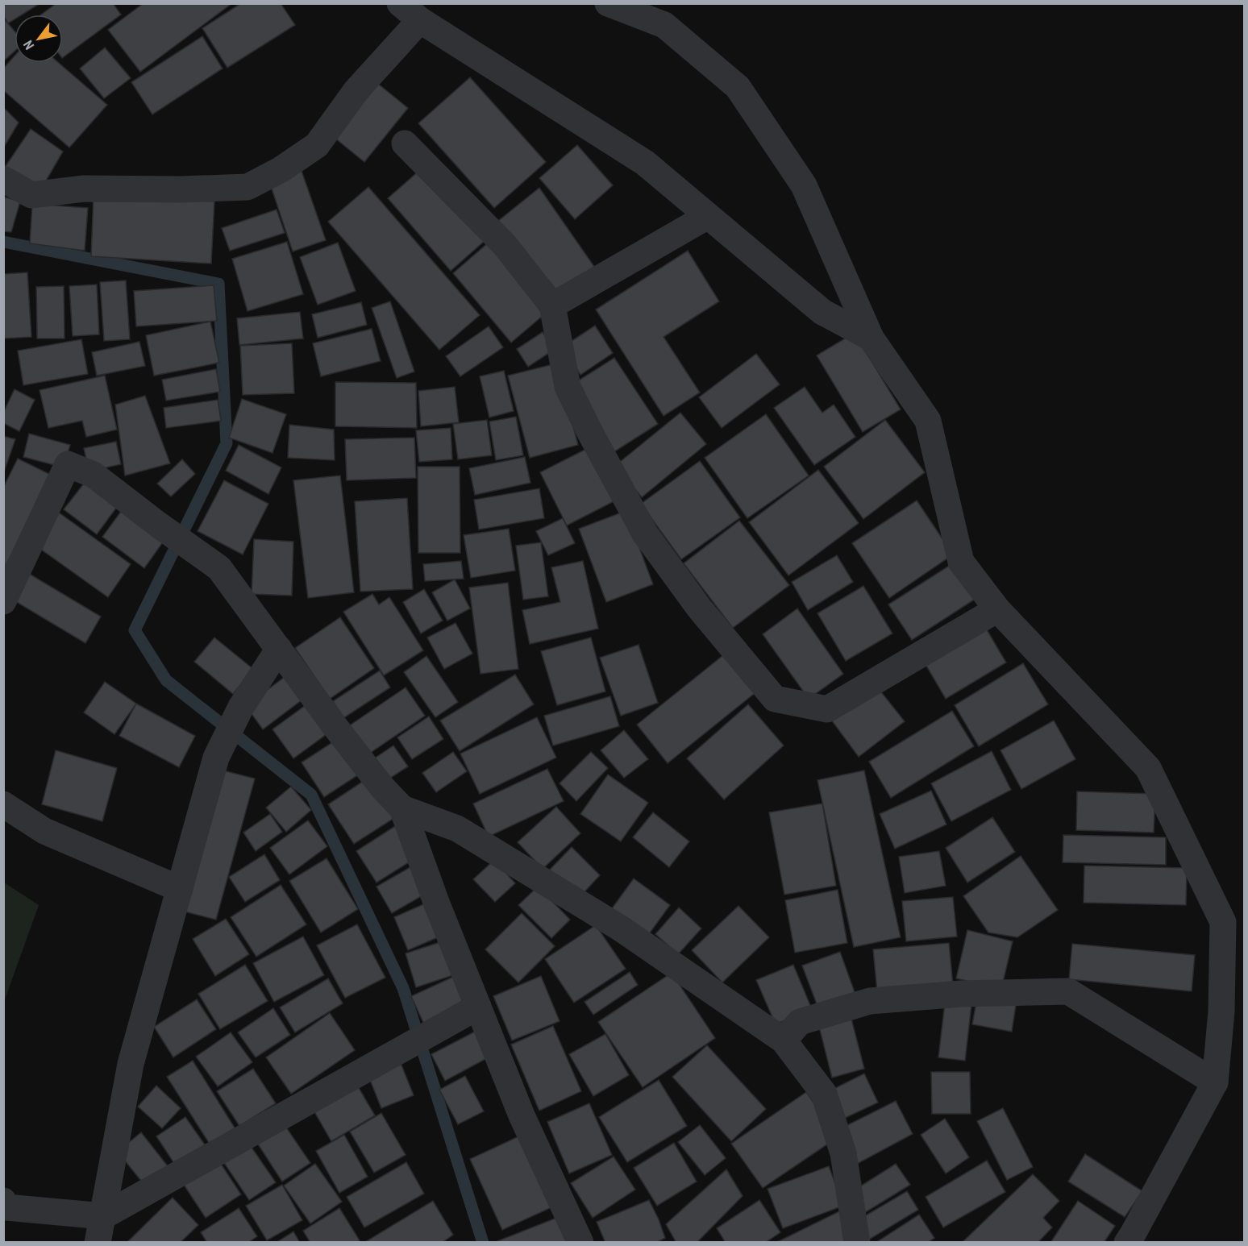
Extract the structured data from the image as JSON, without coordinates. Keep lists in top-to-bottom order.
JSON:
{
  "north": "bottom left"
}
